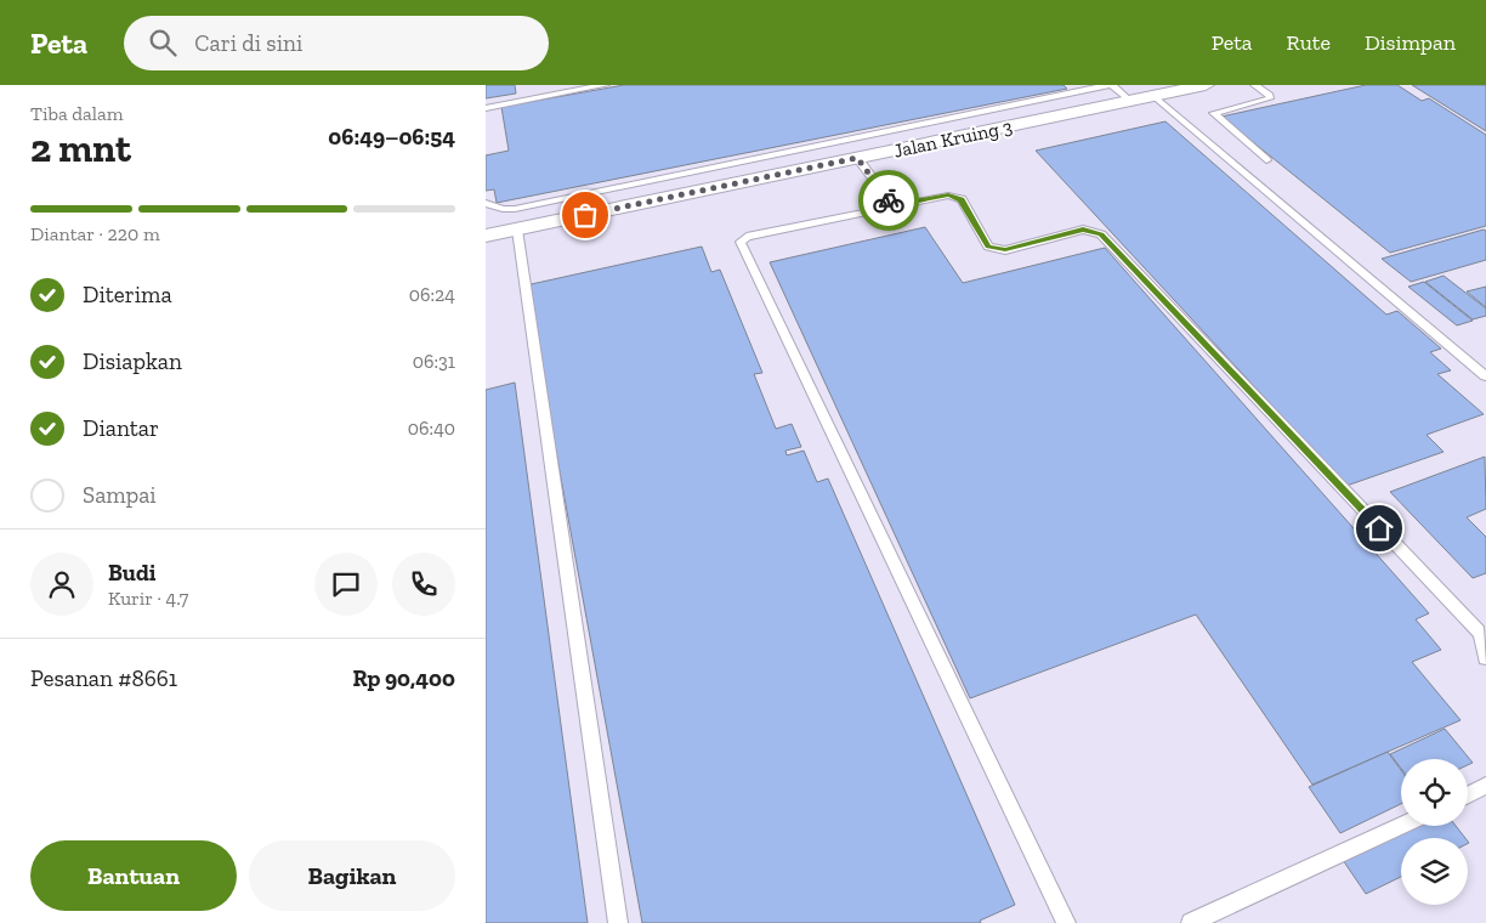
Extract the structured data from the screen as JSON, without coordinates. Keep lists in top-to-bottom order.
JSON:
{
  "streets": {
    "street": ["Jalan Kruing 3"]
  },
  "page": {
    "header": "Peta",
    "search": "Cari di sini",
    "nav": ["Peta", "Rute", "Disimpan"],
    "heading": ["2 mnt", "Tiba dalam", "06:49–06:54"],
    "panel": [
      "Budi",
      "Kurir · 4.7",
      "Pesanan #8661",
      "Rp 90,400"
    ],
    "bar": "Diantar · 220 m",
    "list": [
      ["Diterima", "06:24"],
      ["Disiapkan", "06:31"],
      ["Diantar", "06:40"],
      "Sampai"
    ],
    "buttons": ["Bantuan", "Bagikan"]
  }
}
